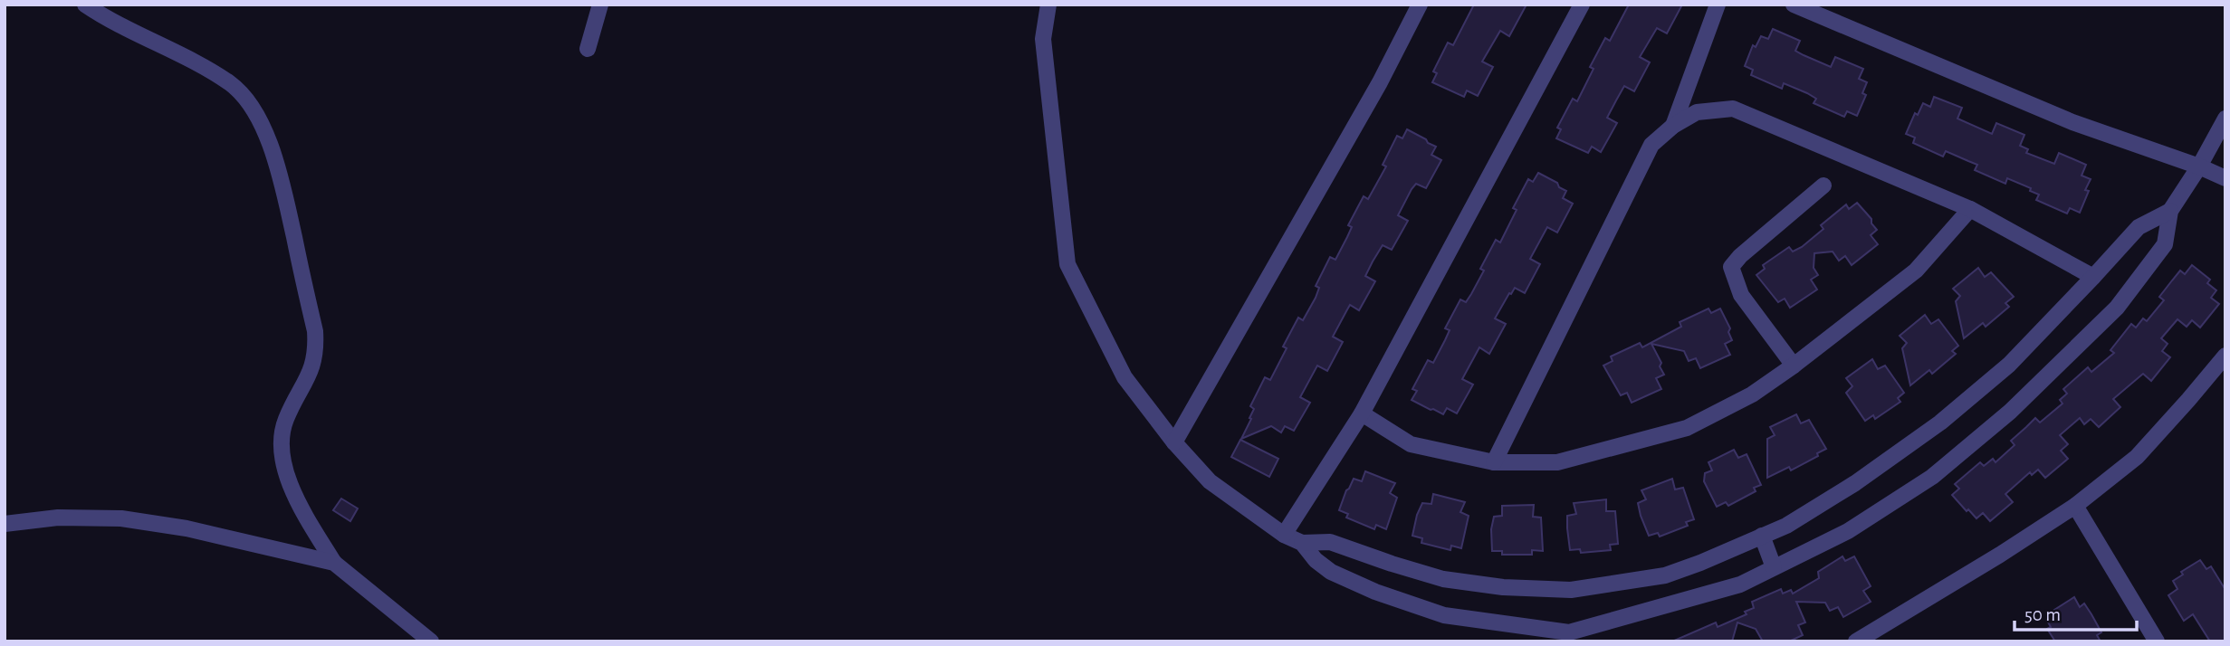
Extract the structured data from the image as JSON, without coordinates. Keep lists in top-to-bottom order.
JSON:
{
  "scale_bar": "50 m"
}
